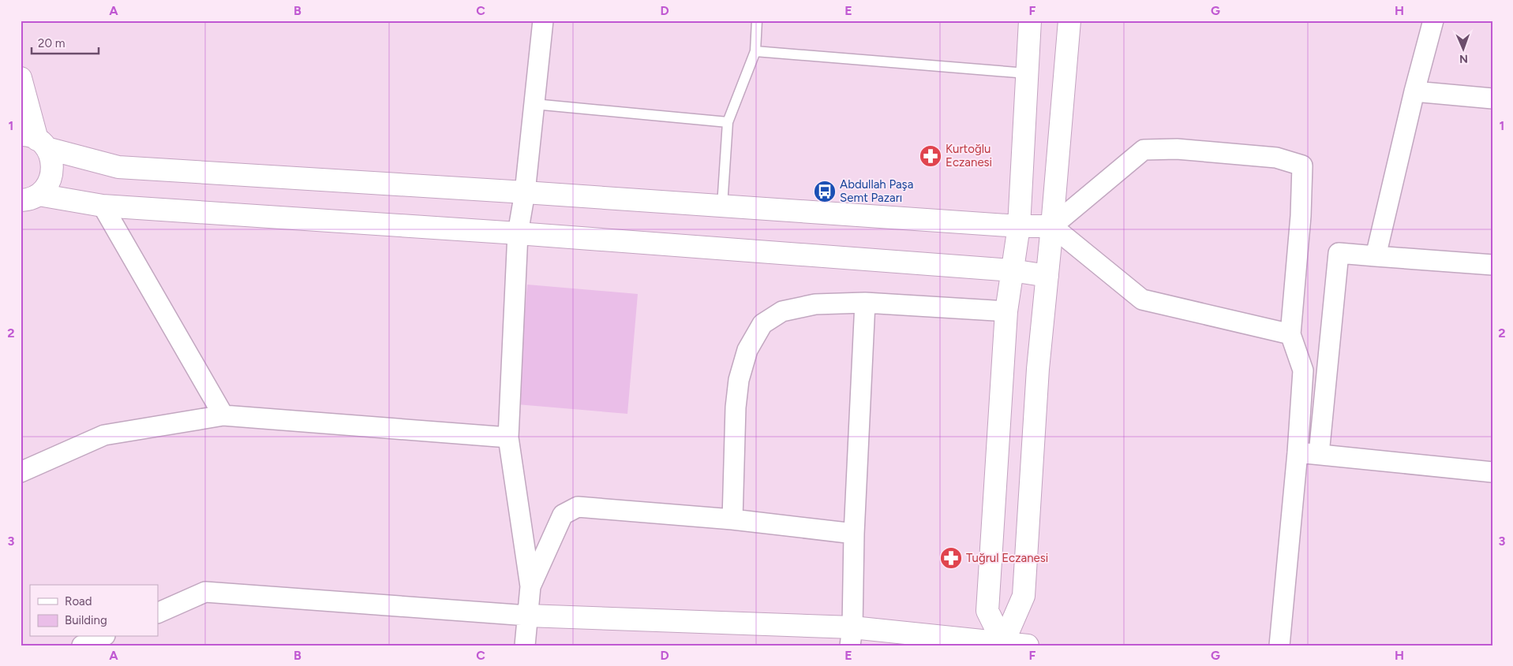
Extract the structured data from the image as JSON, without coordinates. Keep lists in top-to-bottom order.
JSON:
{
  "places": {
    "pharmacy": ["Kurtoğlu Eczanesi", "Tuğrul Eczanesi"],
    "bus stop": ["Abdullah Paşa Semt Pazarı"]
  },
  "legend": ["Road", "Building"],
  "scale_bar": "20 m",
  "north": "bottom",
  "grid": {
    "columns": [
      "A",
      "B",
      "C",
      "D",
      "E",
      "F",
      "G",
      "H"
    ],
    "rows": ["1", "2", "3"]
  }
}
